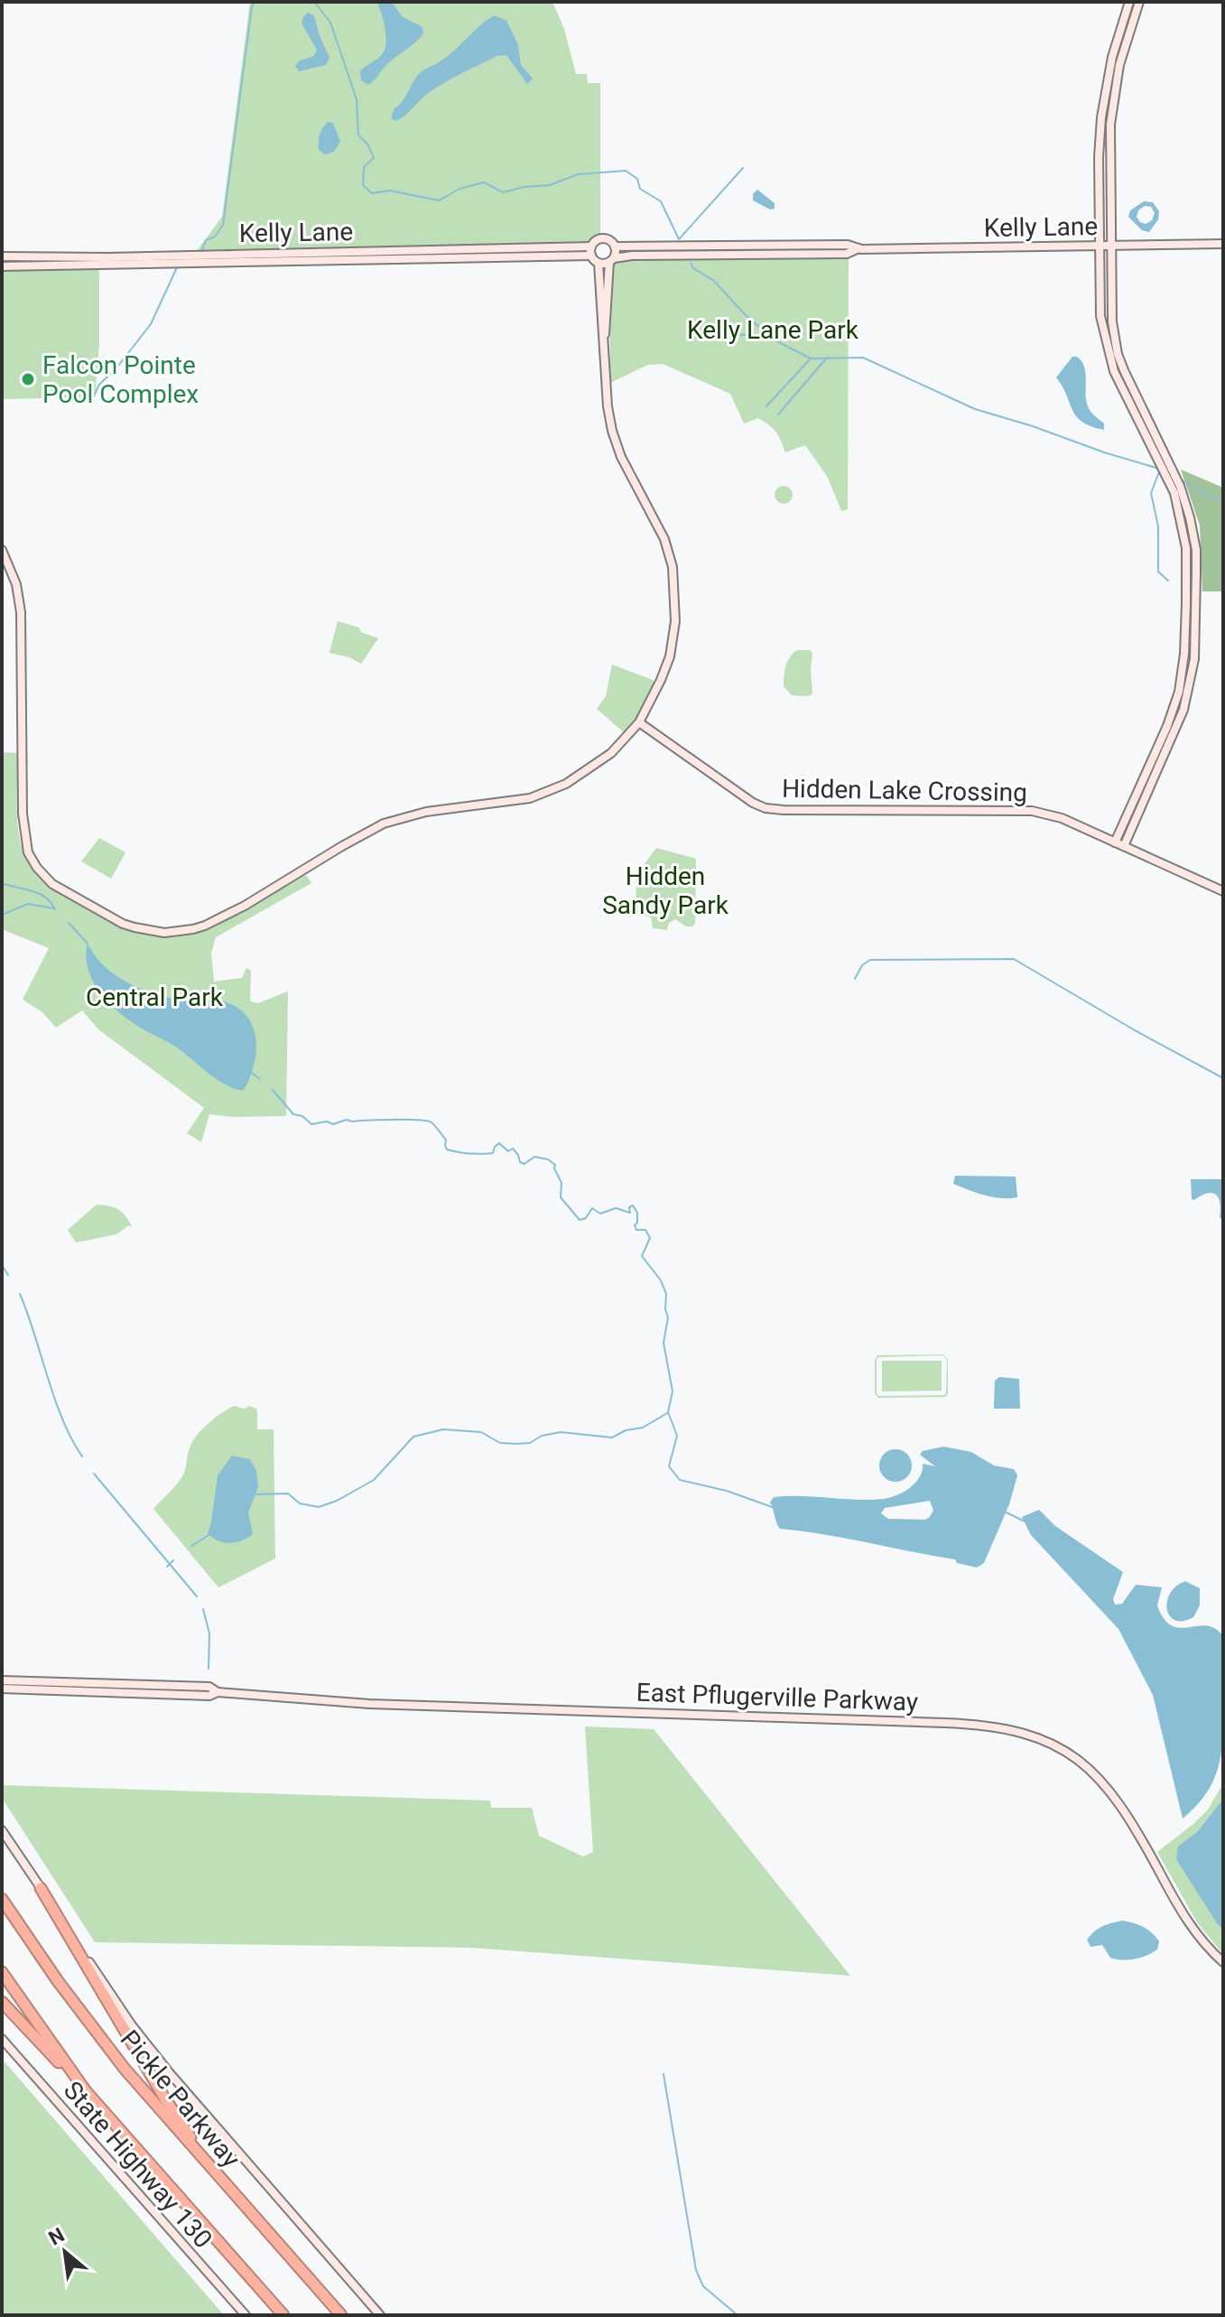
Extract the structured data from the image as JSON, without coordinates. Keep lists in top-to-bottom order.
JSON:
{
  "streets": {
    "highway": ["Pickle Parkway"],
    "street": [
      "Kelly Lane",
      "Hidden Lake Crossing",
      "East Pflugerville Parkway",
      "State Highway 130"
    ]
  },
  "parks": ["Kelly Lane Park", "Hidden Sandy Park", "Central Park"],
  "places": ["Falcon Pointe Pool Complex"],
  "north": "top left"
}
